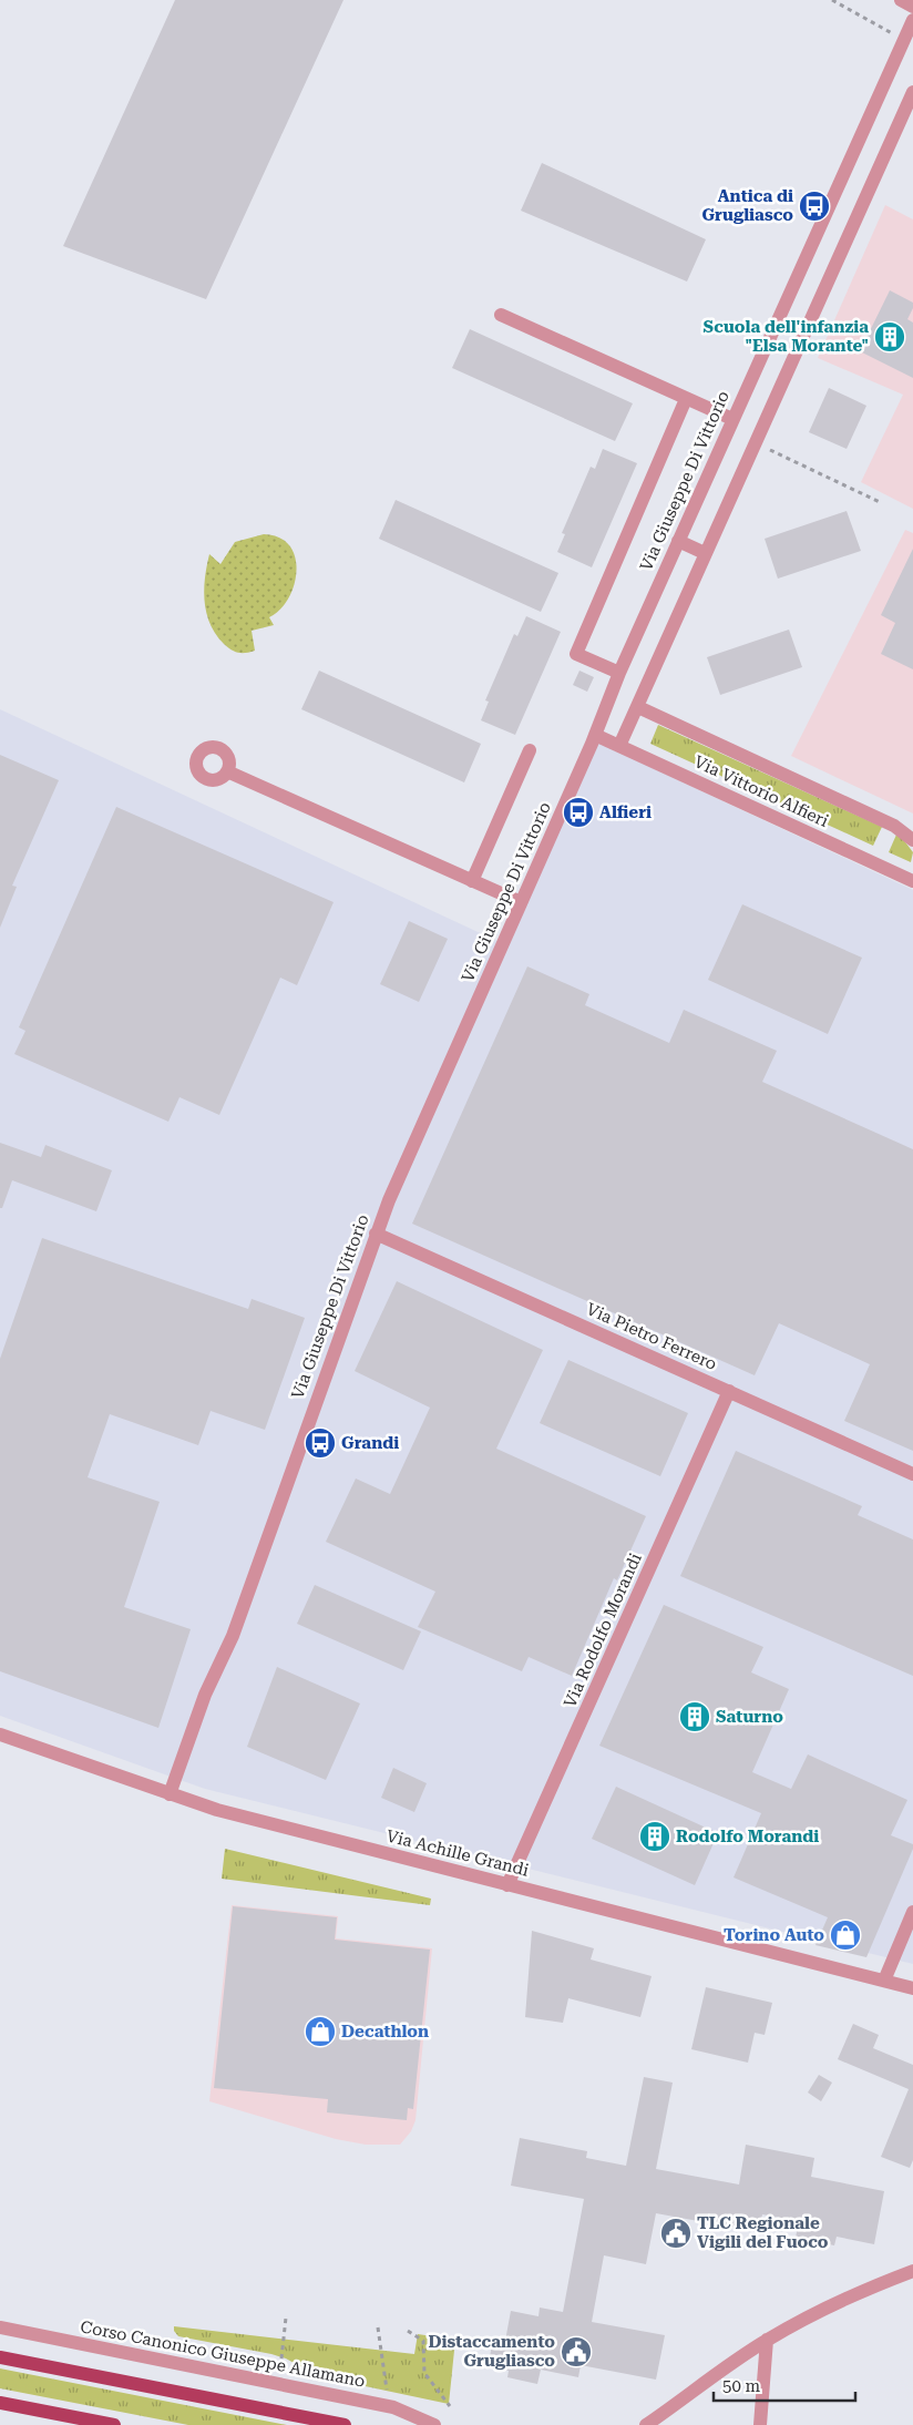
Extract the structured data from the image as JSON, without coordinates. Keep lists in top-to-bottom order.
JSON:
{
  "streets": {
    "street": [
      "Via Giuseppe Di Vittorio",
      "Via Vittorio Alfieri",
      "Via Pietro Ferrero",
      "Via Rodolfo Morandi",
      "Via Achille Grandi",
      "Corso Canonico Giuseppe Allamano"
    ]
  },
  "crossings": [
    ["Via Giuseppe Di Vittorio", "Via Vittorio Alfieri"],
    ["Via Giuseppe Di Vittorio", "Via Pietro Ferrero"],
    ["Via Giuseppe Di Vittorio", "Via Achille Grandi"],
    ["Via Pietro Ferrero", "Via Rodolfo Morandi"],
    ["Via Rodolfo Morandi", "Via Achille Grandi"]
  ],
  "places": {
    "bus stop": ["Antica di Grugliasco", "Alfieri", "Grandi"],
    "building": ["Scuola dell'infanzia \"Elsa Morante\"", "Saturno", "Rodolfo Morandi"],
    "shop": ["Torino Auto", "Decathlon"],
    "public building": ["TLC Regionale Vigili del Fuoco", "Distaccamento Grugliasco"]
  },
  "scale_bar": "50 m"
}
